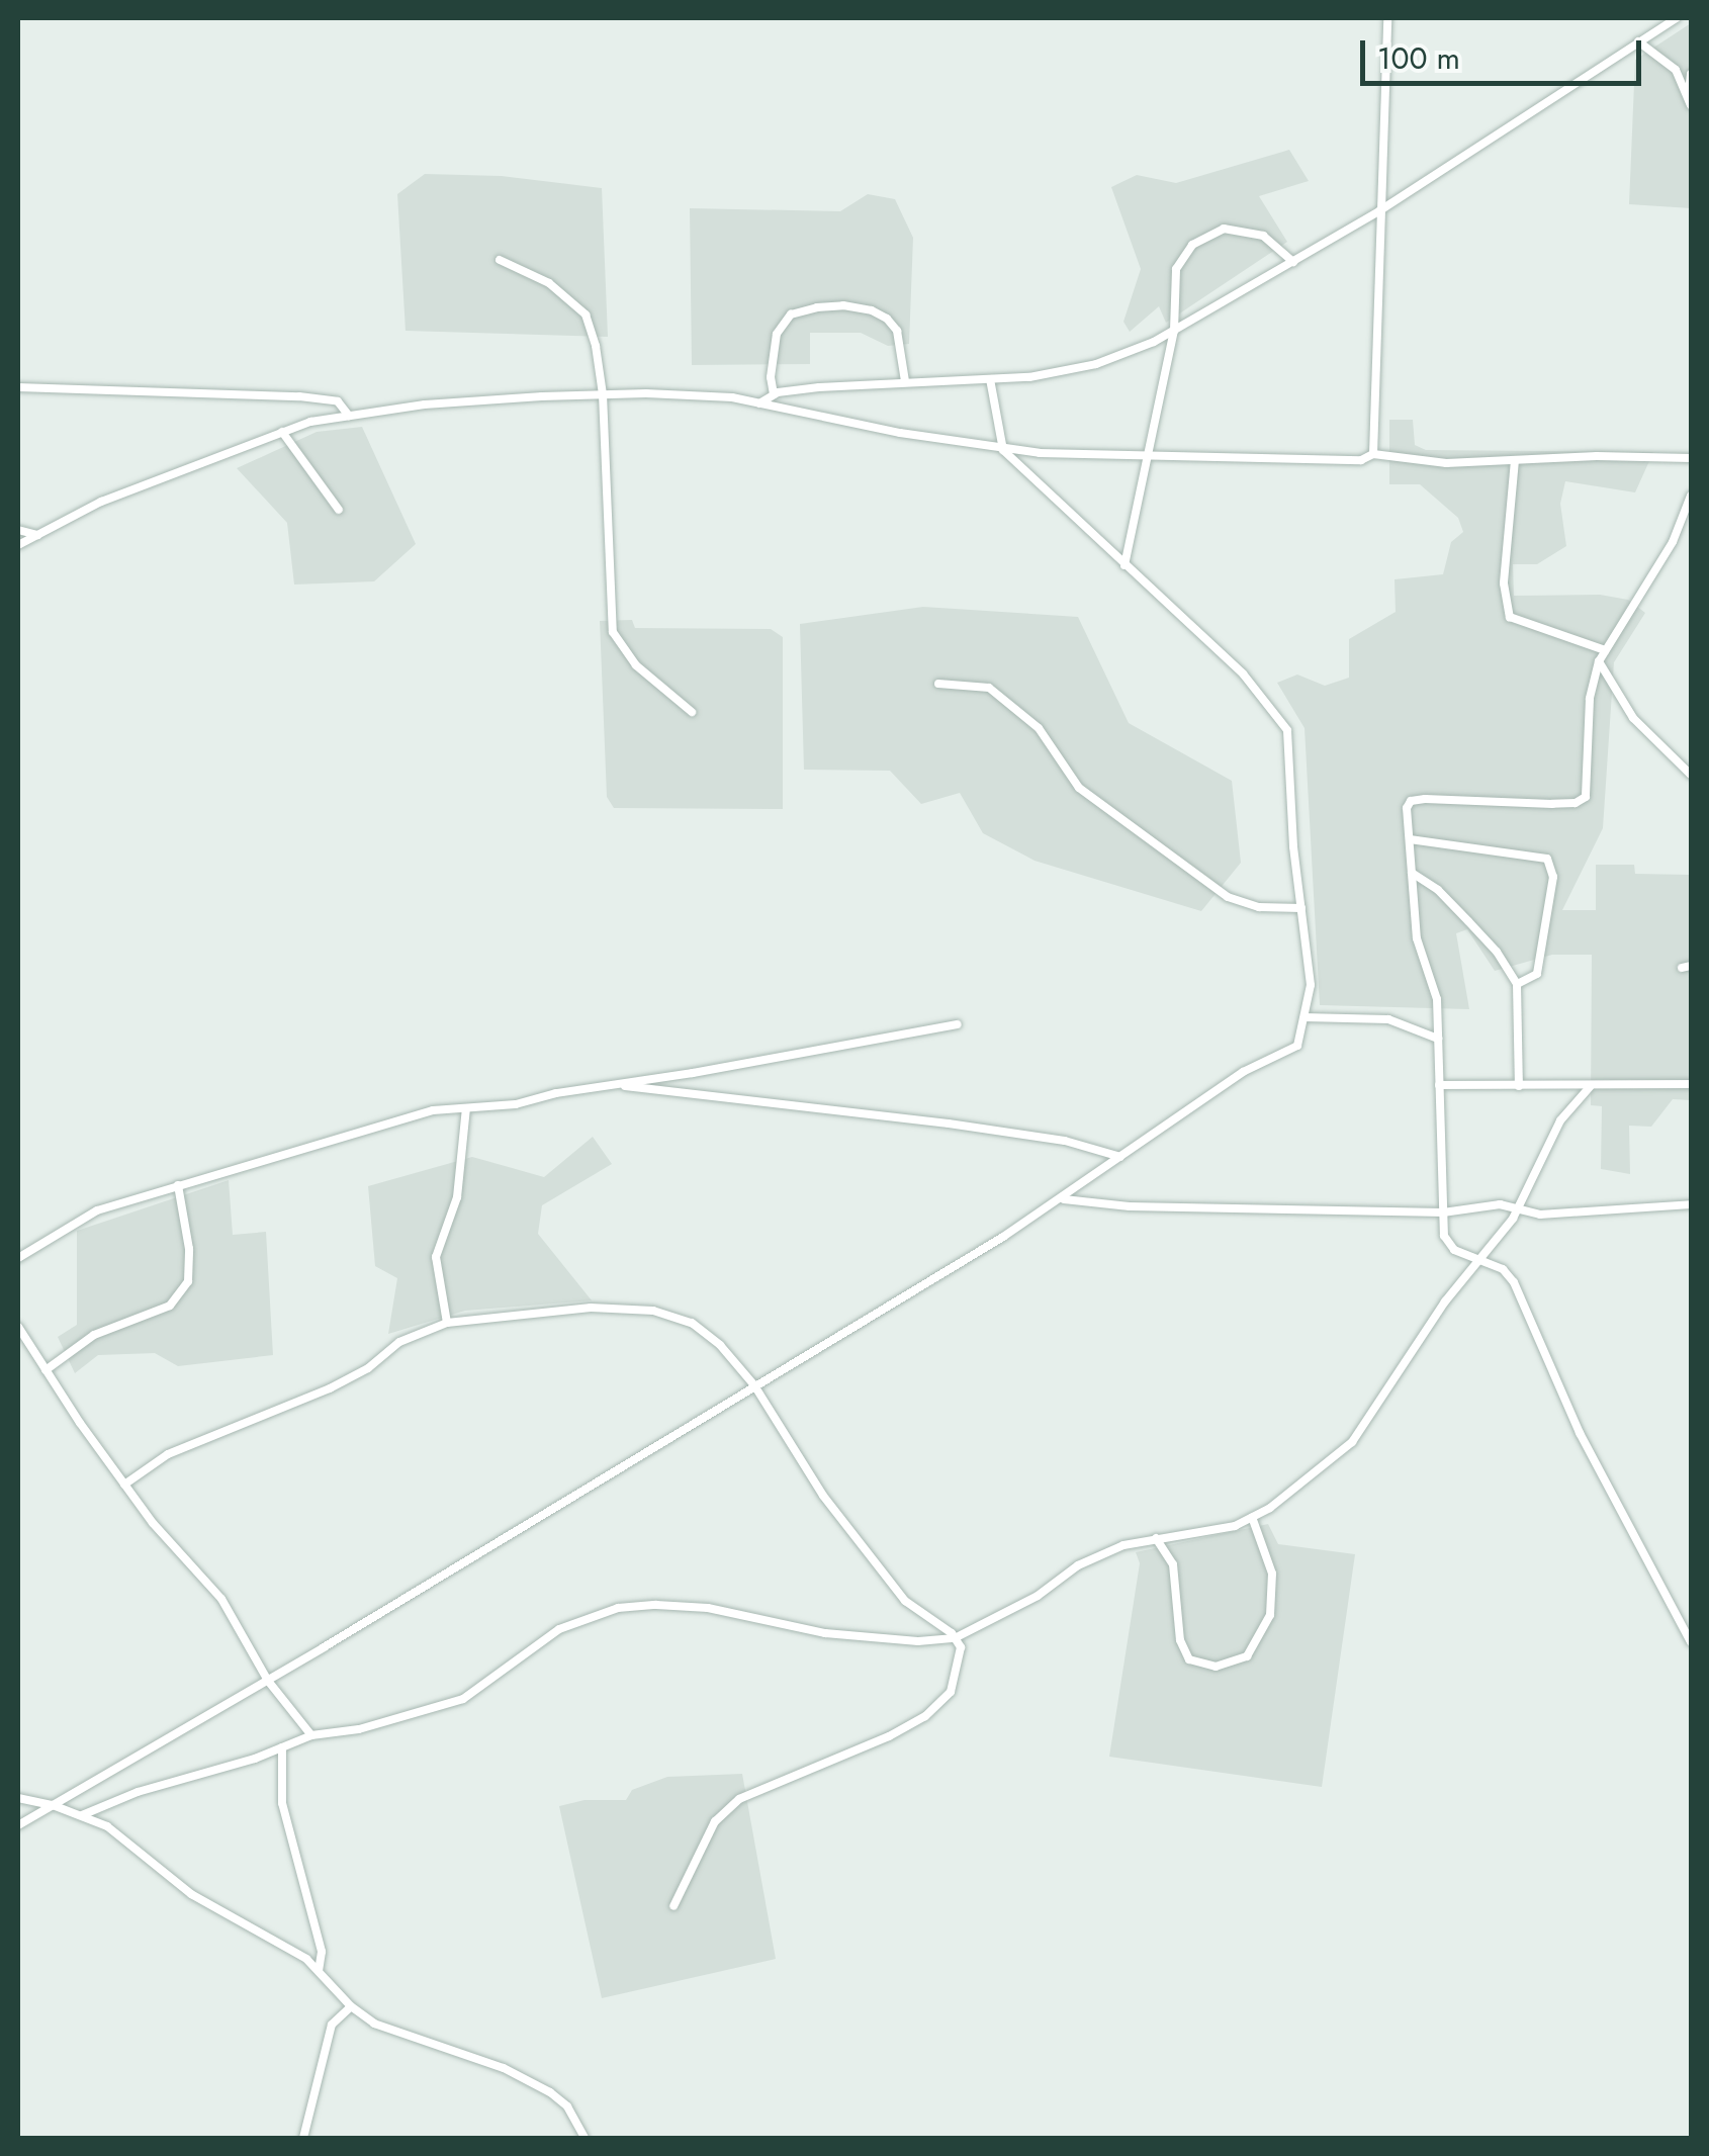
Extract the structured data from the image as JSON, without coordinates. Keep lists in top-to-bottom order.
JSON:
{
  "scale_bar": "100 m"
}
